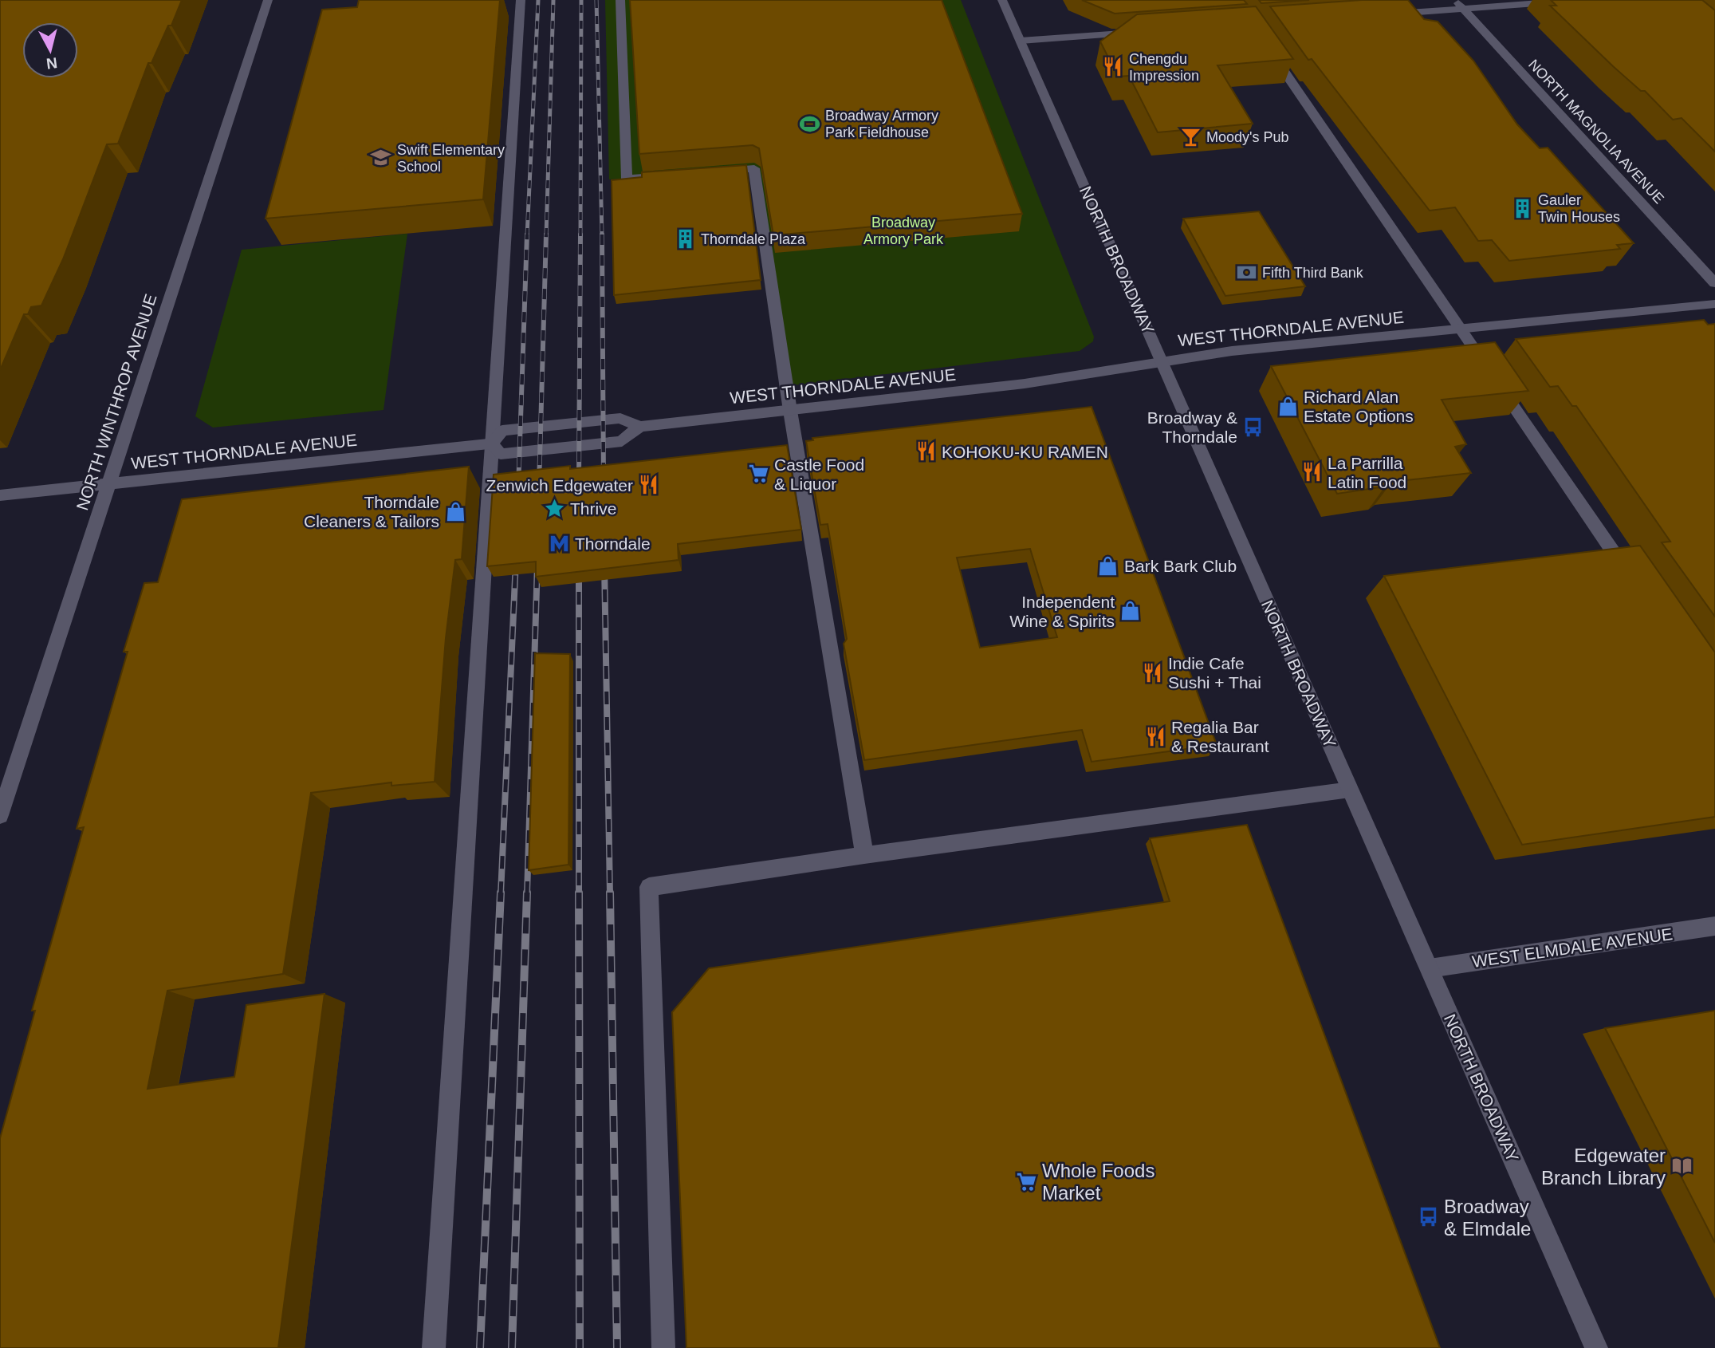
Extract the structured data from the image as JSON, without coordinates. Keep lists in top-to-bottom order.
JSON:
{
  "streets": {
    "street": [
      "NORTH MAGNOLIA AVENUE",
      "NORTH BROADWAY",
      "WEST THORNDALE AVENUE",
      "NORTH WINTHROP AVENUE",
      "WEST ELMDALE AVENUE"
    ]
  },
  "crossings": [
    ["NORTH BROADWAY", "WEST THORNDALE AVENUE"],
    ["NORTH BROADWAY", "WEST ELMDALE AVENUE"],
    ["WEST THORNDALE AVENUE", "NORTH WINTHROP AVENUE"]
  ],
  "parks": ["Broadway Armory Park"],
  "places": {
    "restaurant": [
      "Chengdu Impression",
      "KOHOKU-KU RAMEN",
      "La Parrilla Latin Food",
      "Zenwich Edgewater",
      "Indie Cafe Sushi + Thai",
      "Regalia Bar & Restaurant"
    ],
    "sports": ["Broadway Armory Park Fieldhouse"],
    "bar": ["Moody's Pub"],
    "school or university": ["Swift Elementary School"],
    "building": ["Gauler Twin Houses", "Thorndale Plaza"],
    "bank": ["Fifth Third Bank"],
    "shop": [
      "Richard Alan Estate Options",
      "Thorndale Cleaners & Tailors",
      "Bark Bark Club",
      "Independent Wine & Spirits"
    ],
    "bus stop": ["Broadway & Thorndale", "Broadway & Elmdale"],
    "supermarket": ["Castle Food & Liquor", "Whole Foods Market"],
    "place": ["Thrive"],
    "metro station": ["Thorndale"],
    "library": ["Edgewater Branch Library"]
  },
  "north": "bottom"
}
